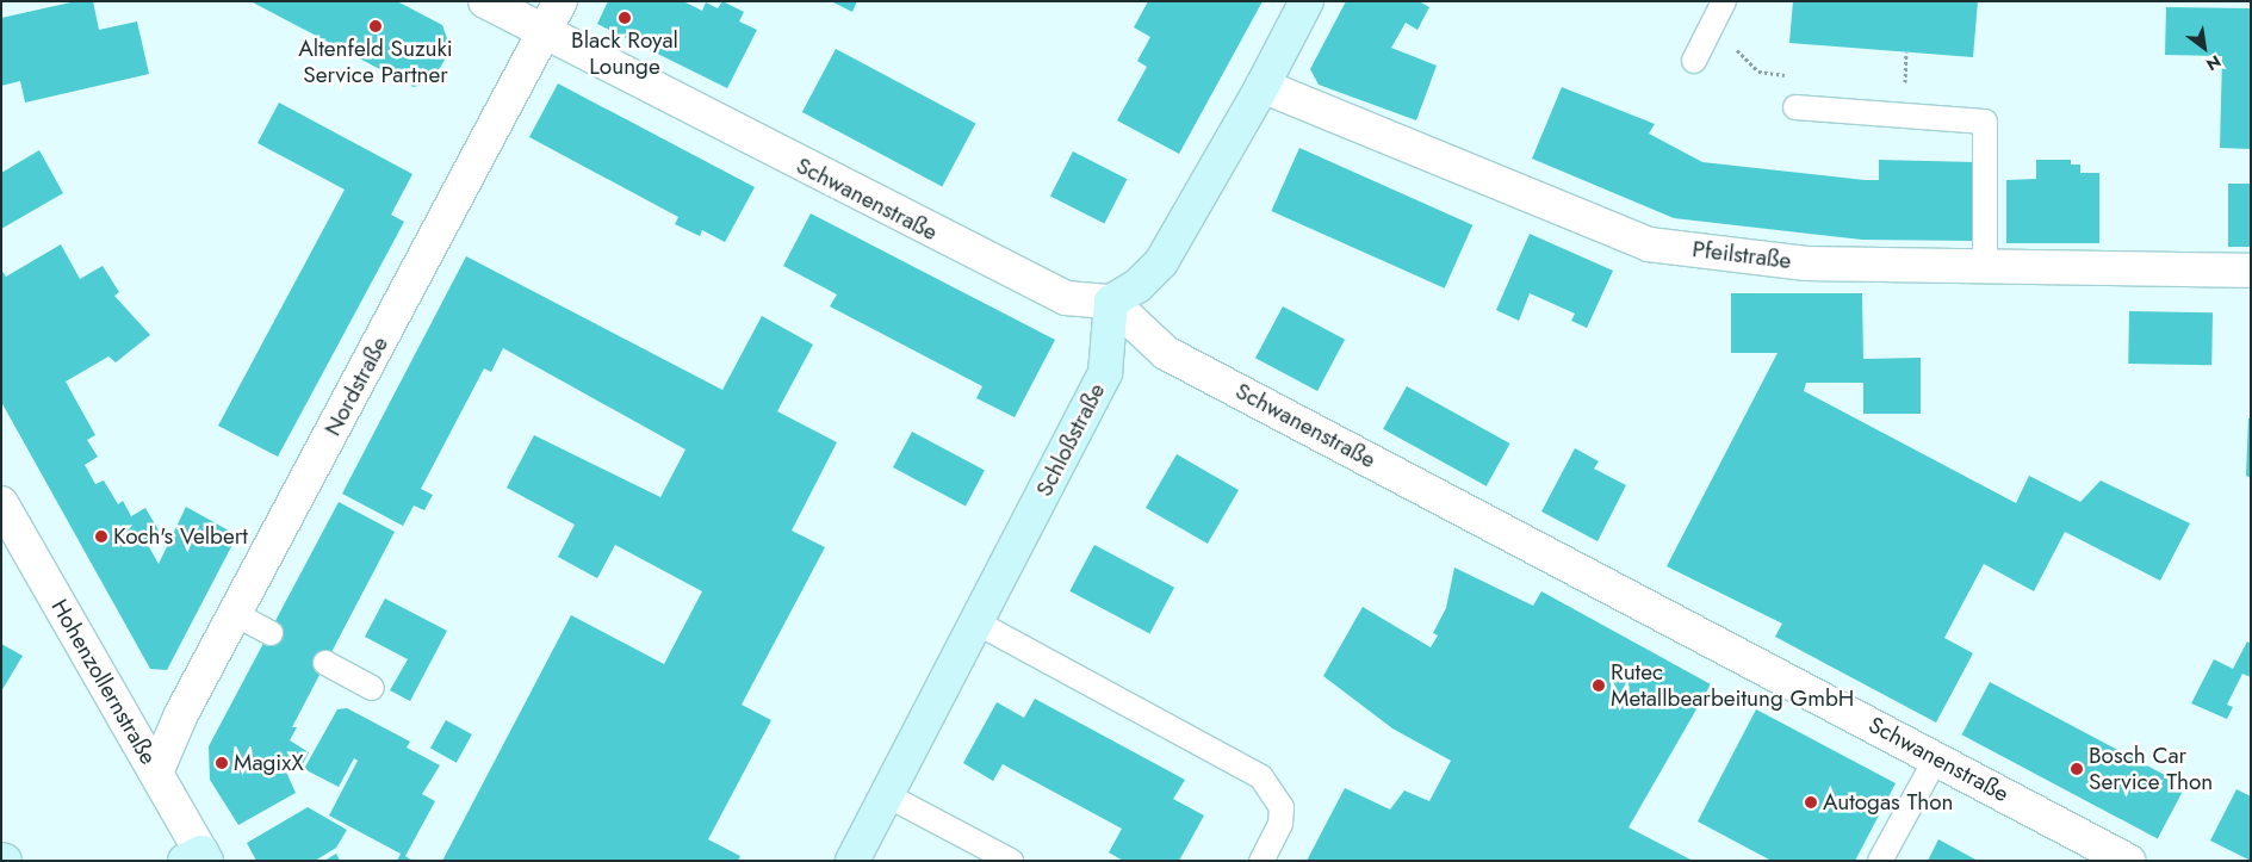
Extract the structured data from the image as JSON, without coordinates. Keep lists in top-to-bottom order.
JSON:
{
  "streets": {
    "main road": ["Schloßstraße"],
    "street": [
      "Schwanenstraße",
      "Pfeilstraße",
      "Nordstraße",
      "Hohenzollernstraße"
    ]
  },
  "crossings": [
    ["Schwanenstraße", "Nordstraße"],
    ["Schwanenstraße", "Schloßstraße"],
    ["Nordstraße", "Hohenzollernstraße"]
  ],
  "places": [
    "Black Royal Lounge",
    "Altenfeld Suzuki Service Partner",
    "Koch's Velbert",
    "Rutec Metallbearbeitung GmbH",
    "MagixX",
    "Bosch Car Service Thon",
    "Autogas Thon"
  ],
  "north": "bottom right"
}
